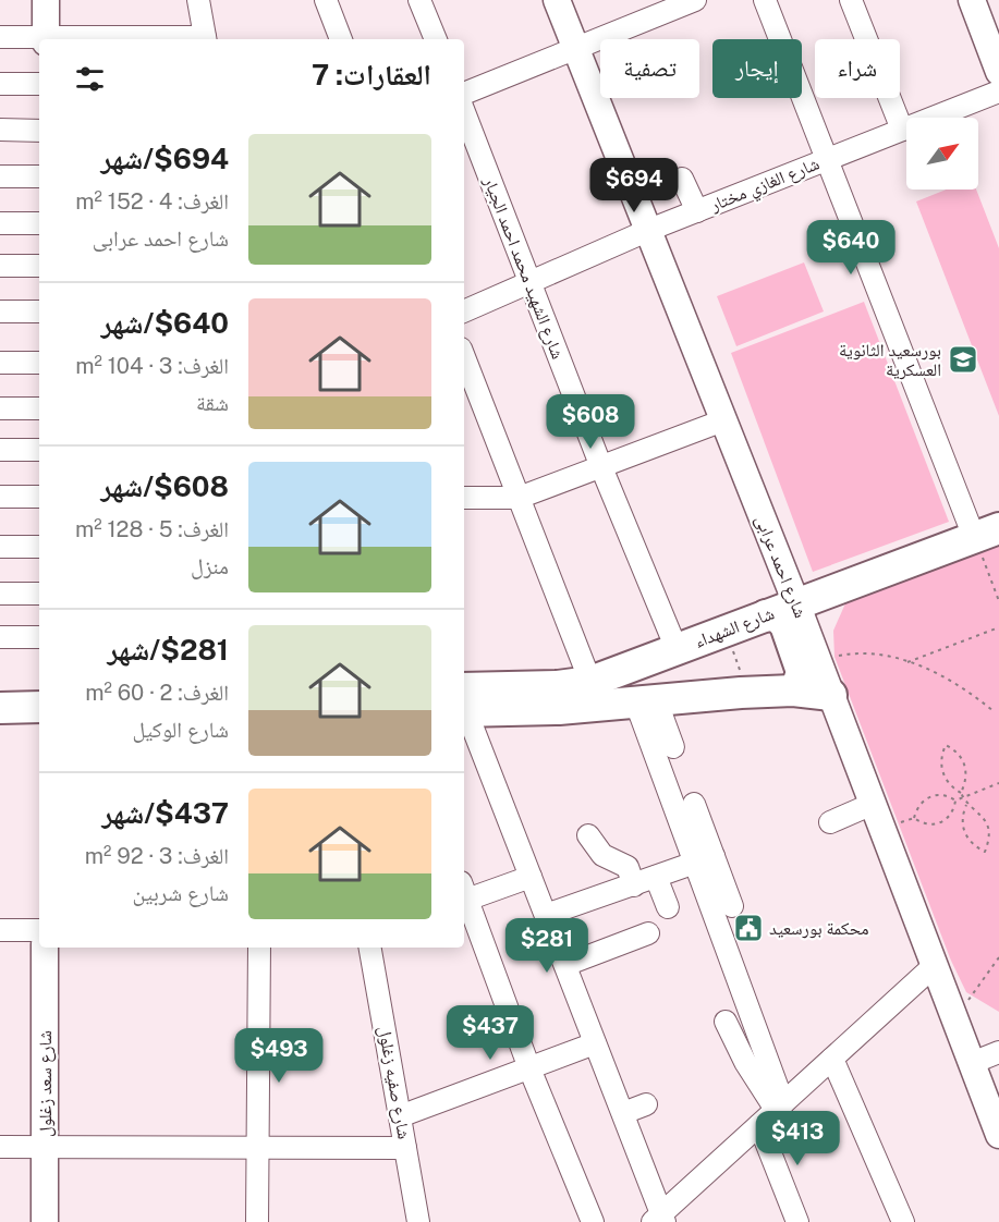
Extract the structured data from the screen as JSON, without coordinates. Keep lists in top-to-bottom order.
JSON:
{
  "streets": {
    "highway": ["شارع الشهداء"],
    "main road": ["شارع احمد عرابى", "شارع سعد زغلول"],
    "street": ["شارع الغازي مختار", "شارع الشهيد محمد احمد الجيار", "شارع صفيه زغلول"]
  },
  "crossings": [
    ["شارع الغازي مختار", "شارع الشهيد محمد احمد الجيار"],
    ["شارع الغازي مختار", "شارع احمد عرابى"],
    ["شارع الشهيد محمد احمد الجيار", "شارع الشهداء"],
    ["شارع احمد عرابى", "شارع الشهداء"]
  ],
  "places": {
    "school or university": ["بورسعيد الثانوية العسكرية"],
    "public building": ["محكمة بورسعيد"]
  },
  "north": "top right",
  "page": {
    "chip": ["شراء", "إيجار", "تصفية"],
    "heading": "العقارات: 7",
    "list": [
      {
        "name": "$694/شهر",
        "note": "الغرف: 4 · 152 m² · شارع احمد عرابى"
      },
      {
        "name": "$640/شهر",
        "note": "الغرف: 3 · 104 m² · شقة"
      },
      {
        "name": "$608/شهر",
        "note": "الغرف: 5 · 128 m² · منزل"
      },
      {
        "name": "$281/شهر",
        "note": "الغرف: 2 · 60 m² · شارع الوكيل"
      },
      {
        "name": "$437/شهر",
        "note": "الغرف: 3 · 92 m² · شارع شربين"
      }
    ],
    "price": [
      "$694",
      "$640",
      "$608",
      "$281",
      "$437",
      "$493",
      "$413"
    ]
  }
}
